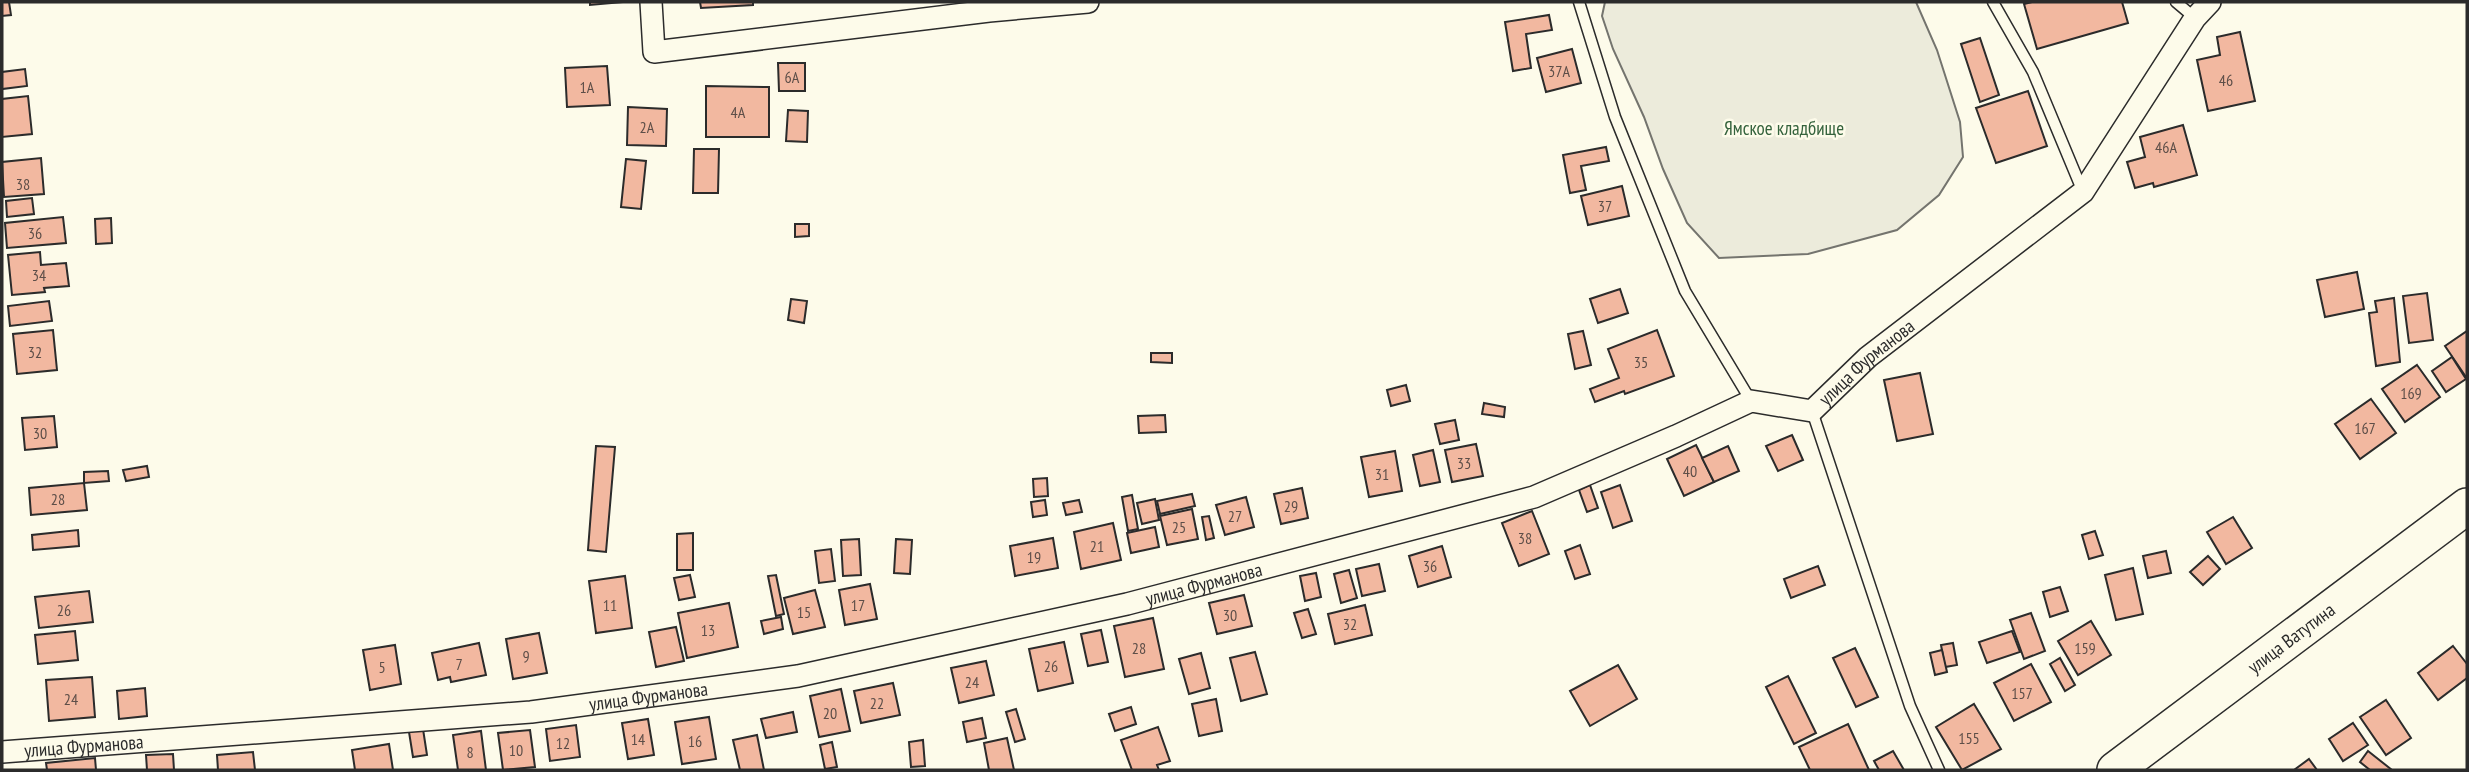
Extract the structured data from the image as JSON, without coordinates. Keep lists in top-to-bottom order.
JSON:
{
  "streets": {
    "main road": ["улица Ватутина"],
    "street": ["улица Фурманова"]
  },
  "parks": ["Ямское кладбище"],
  "house_numbers": [
    "37А",
    "6А",
    "46",
    "1А",
    "4А",
    "2А",
    "46А",
    "38",
    "37",
    "36",
    "34",
    "32",
    "35",
    "169",
    "167",
    "30",
    "33",
    "40",
    "31",
    "28",
    "29",
    "27",
    "25",
    "38",
    "21",
    "19",
    "36",
    "11",
    "17",
    "26",
    "15",
    "30",
    "32",
    "13",
    "28",
    "159",
    "9",
    "7",
    "26",
    "5",
    "24",
    "157",
    "24",
    "22",
    "20",
    "155",
    "14",
    "16",
    "12",
    "10",
    "8"
  ]
}
